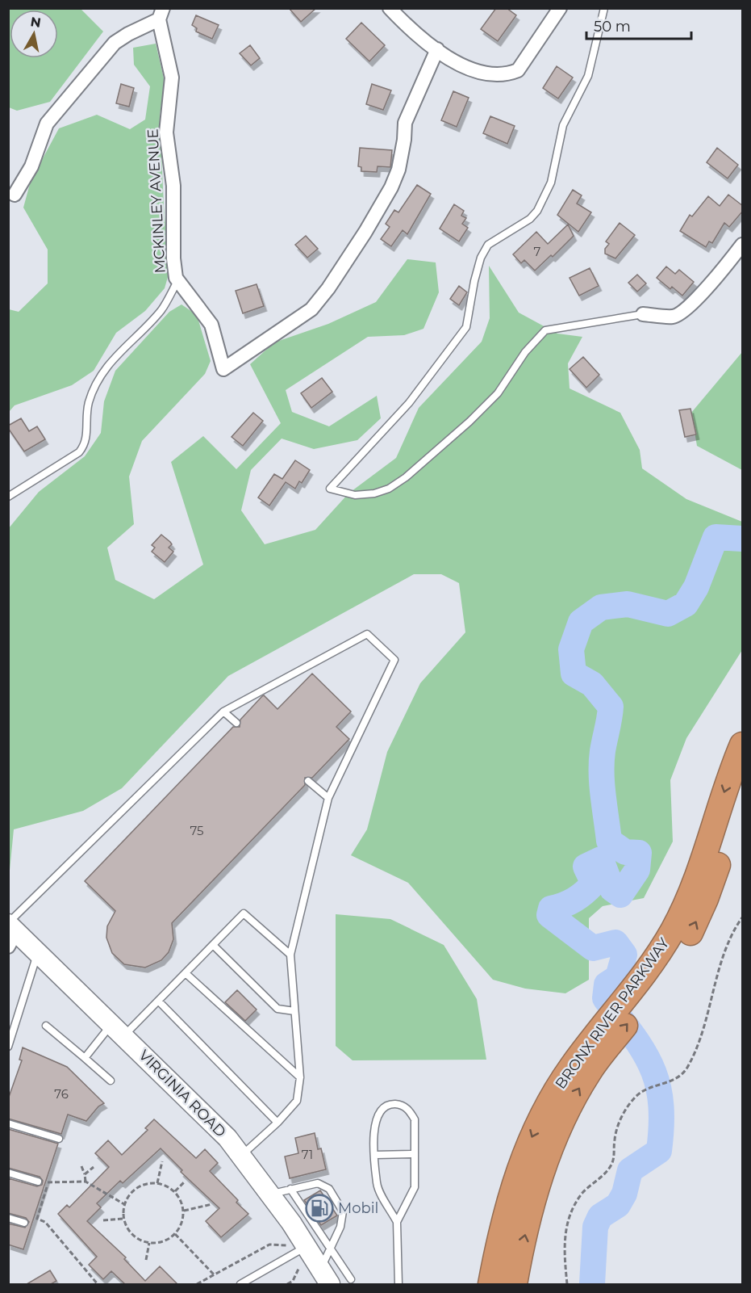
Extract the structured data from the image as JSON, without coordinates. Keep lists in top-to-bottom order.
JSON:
{
  "streets": {
    "highway": ["BRONX RIVER PARKWAY"],
    "street": ["MCKINLEY AVENUE", "VIRGINIA ROAD"]
  },
  "places": {
    "fuel station": ["Mobil"]
  },
  "house_numbers": [
    "7",
    "75",
    "76",
    "71"
  ],
  "scale_bar": "50 m",
  "north": "top"
}
